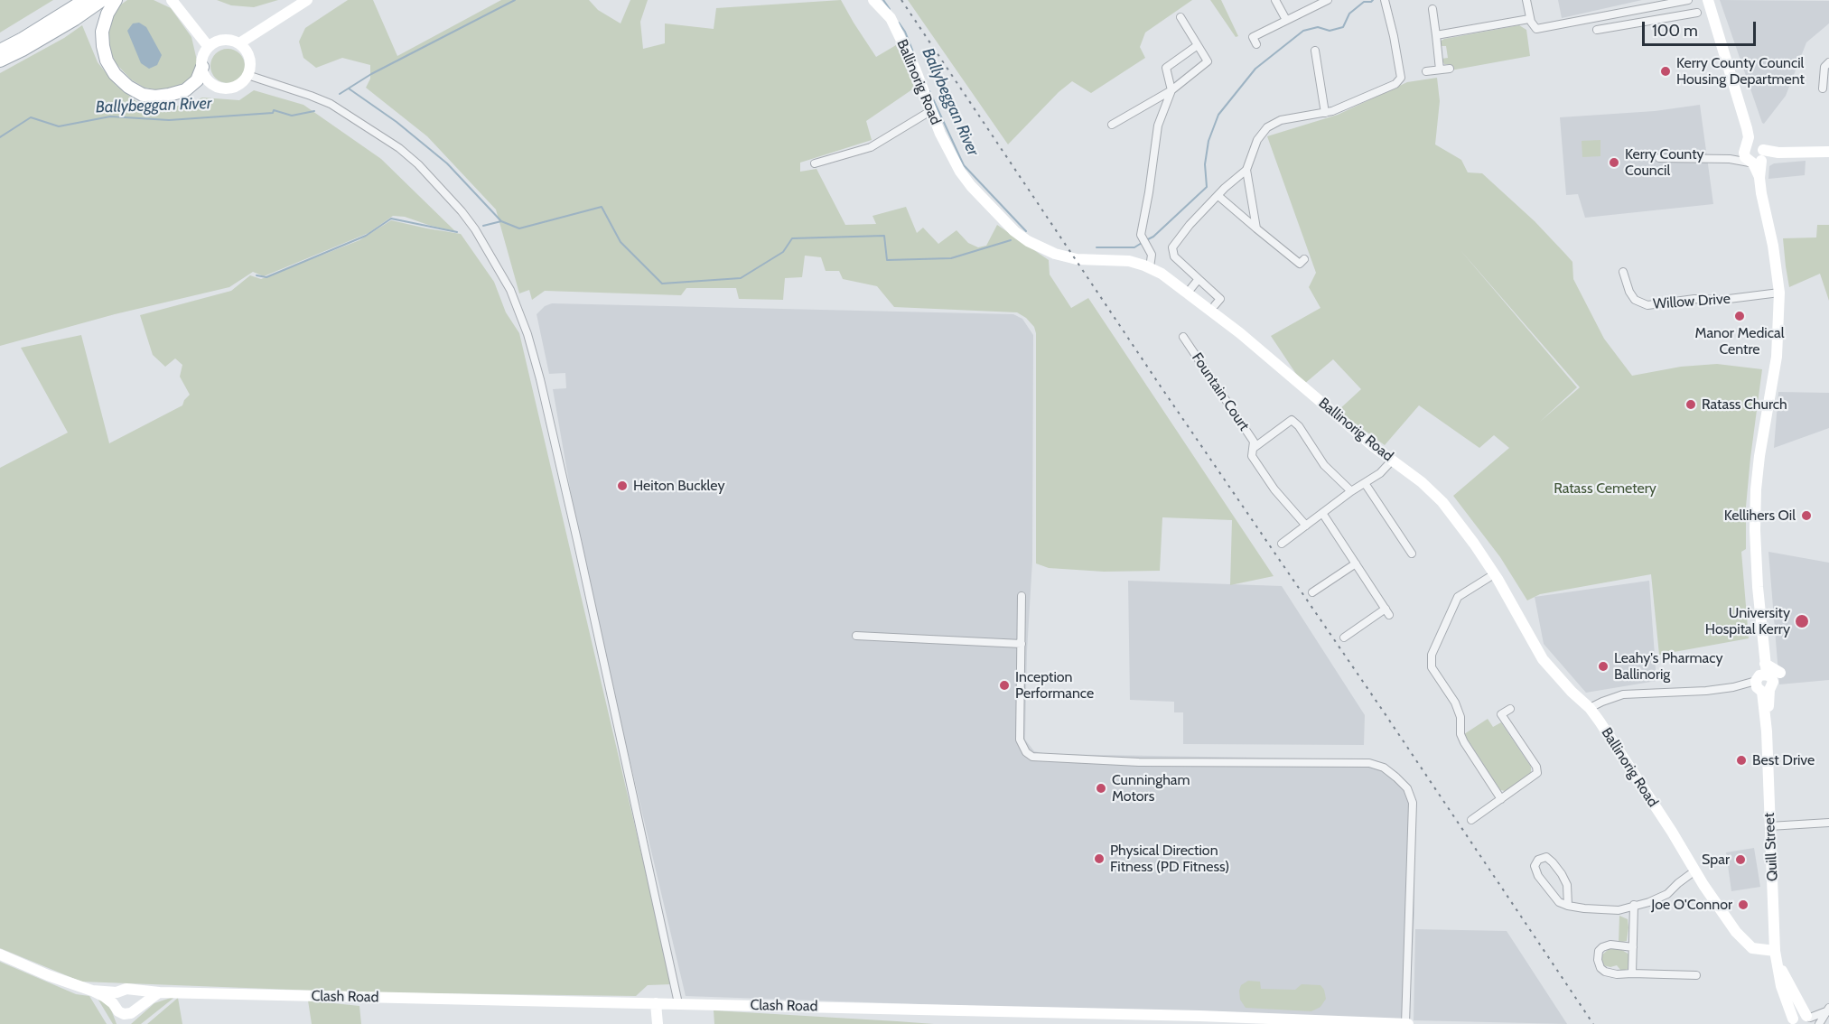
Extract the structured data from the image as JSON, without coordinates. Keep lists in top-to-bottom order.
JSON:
{
  "streets": {
    "street": [
      "Ballinorig Road",
      "Willow Drive",
      "Fountain Court",
      "Quill Street",
      "Clash Road"
    ]
  },
  "crossings": [
    ["Ballinorig Road", "Quill Street"],
    ["Willow Drive", "Quill Street"]
  ],
  "water": ["Ballybeggan River"],
  "parks": ["Ratass Cemetery"],
  "places": [
    "Kerry County Council Housing Department",
    "Kerry County Council",
    "Manor Medical Centre",
    "Ratass Church",
    "Heiton Buckley",
    "Kellihers Oil",
    "University Hospital Kerry",
    "Leahy's Pharmacy Ballinorig",
    "Inception Performance",
    "Best Drive",
    "Cunningham Motors",
    "Physical Direction Fitness (PD Fitness)",
    "Spar",
    "Joe O'Connor"
  ],
  "scale_bar": "100 m"
}
